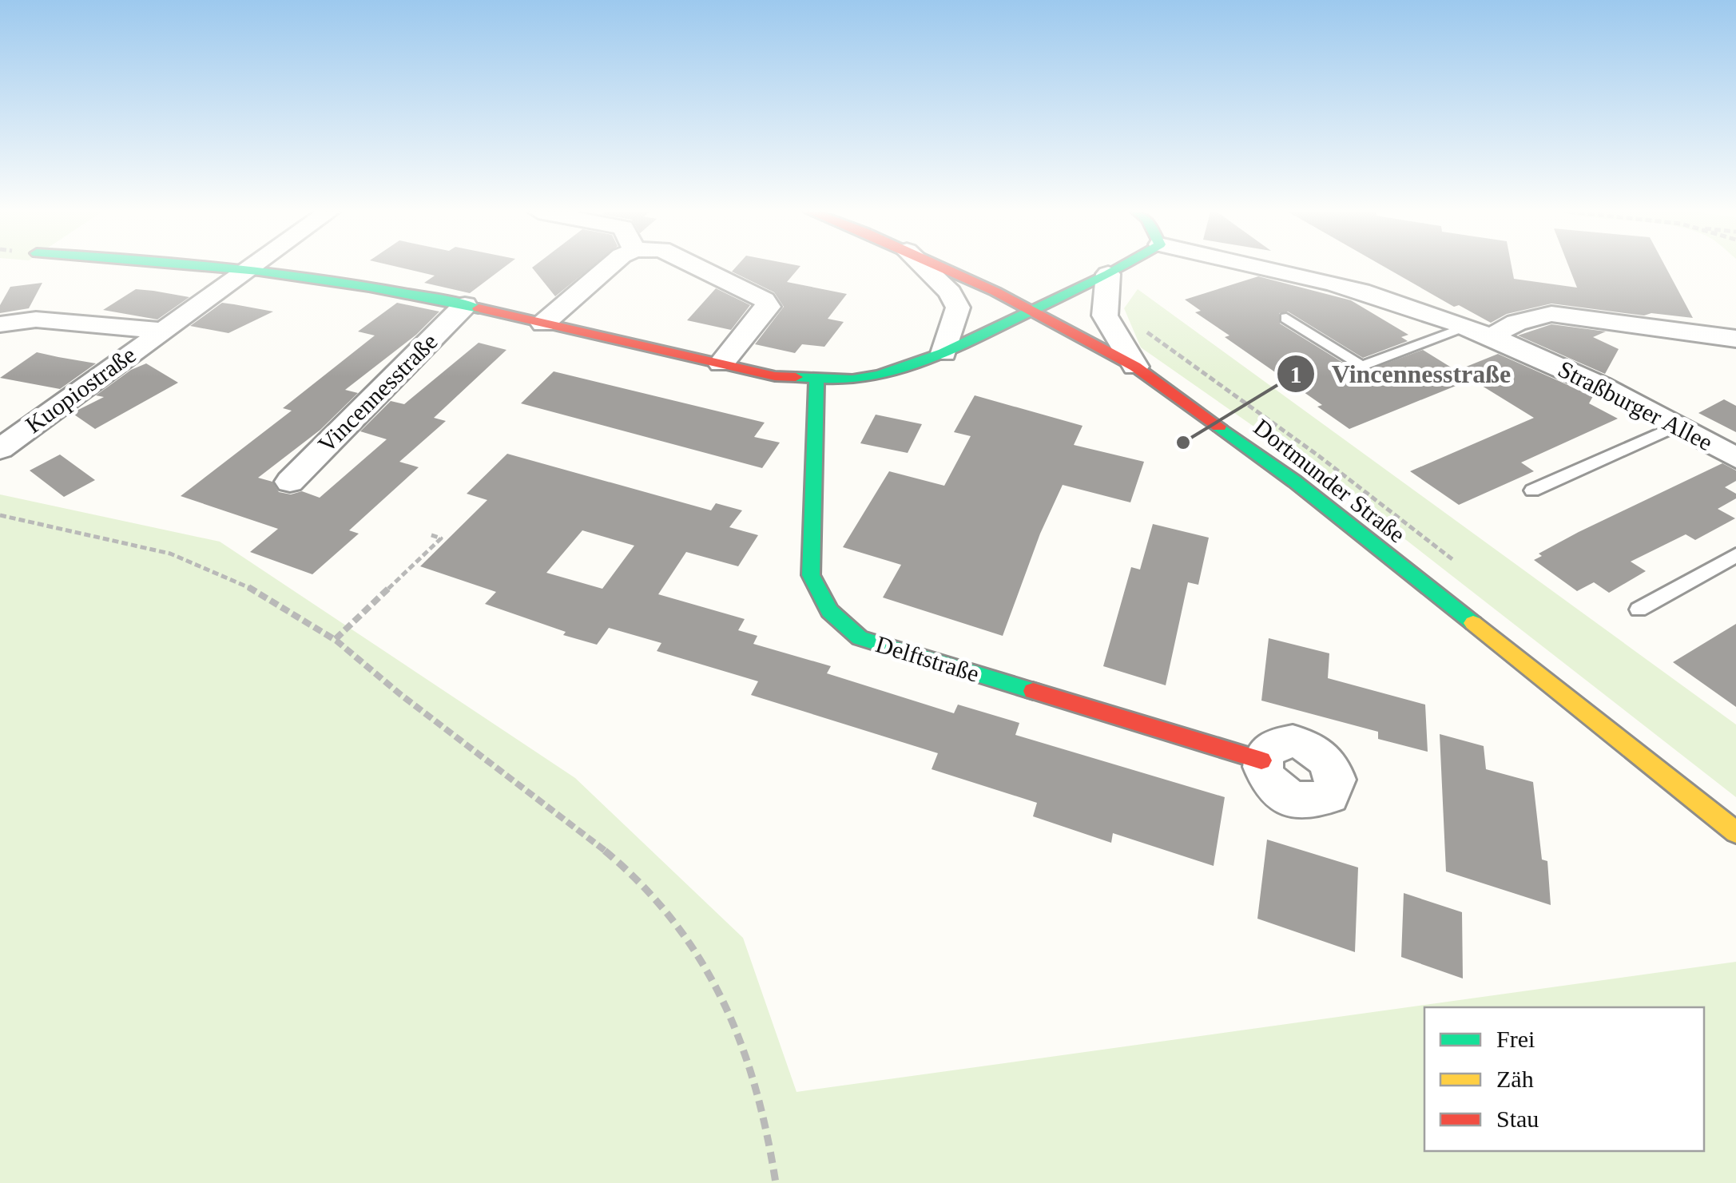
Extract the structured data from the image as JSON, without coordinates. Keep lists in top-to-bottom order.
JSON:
{
  "streets": {
    "street": [
      "Kuopiostraße",
      "Vincennesstraße",
      "Straßburger Allee",
      "Dortmunder Straße",
      "Delftstraße"
    ]
  },
  "crossings": [
    ["Kuopiostraße", "Vincennesstraße"],
    ["Vincennesstraße", "Dortmunder Straße"],
    ["Vincennesstraße", "Delftstraße"]
  ],
  "places": ["Vincennesstraße"],
  "legend": ["Frei", "Zäh", "Stau"]
}
